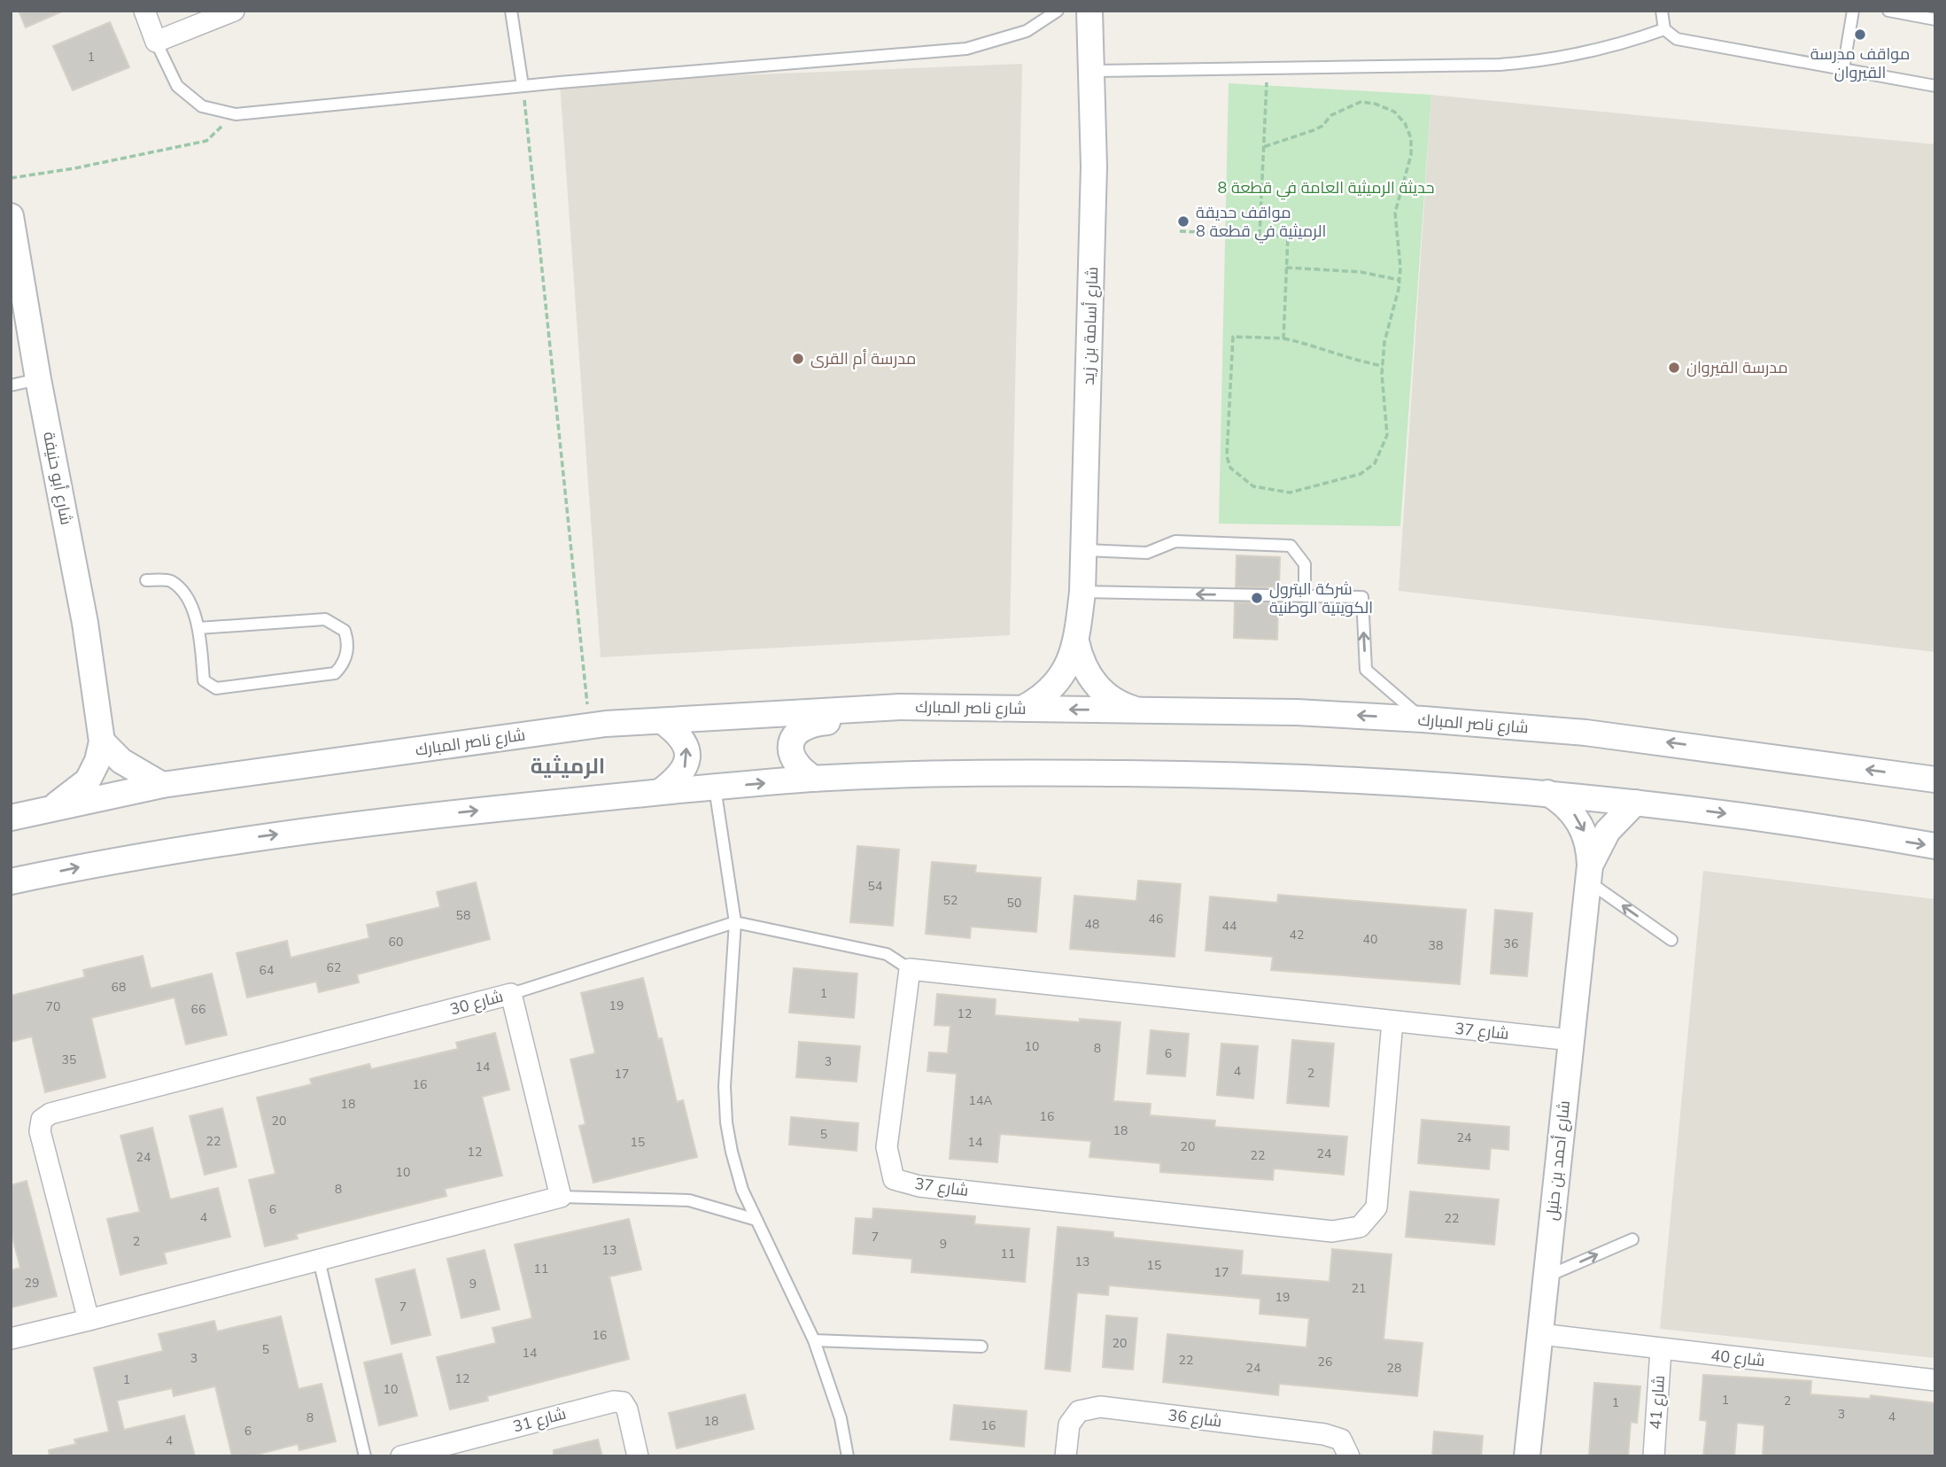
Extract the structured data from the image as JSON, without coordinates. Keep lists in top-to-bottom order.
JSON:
{
  "streets": {
    "street": [
      "شارع أسامة بن زيد",
      "شارع أبو حنيفة",
      "شارع ناصر المبارك",
      "شارع 30",
      "شارع 37",
      "شارع أحمد بن حنبل",
      "شارع 40",
      "شارع 41",
      "شارع 36",
      "شارع 31"
    ]
  },
  "crossings": [
    ["شارع أسامة بن زيد", "شارع ناصر المبارك"],
    ["شارع أبو حنيفة", "شارع ناصر المبارك"],
    ["شارع 37", "شارع أحمد بن حنبل"],
    ["شارع أحمد بن حنبل", "شارع 40"],
    ["شارع 40", "شارع 41"]
  ],
  "districts": ["الرميثية"],
  "parks": ["حديثة الرميثية العامة في قطعة 8"],
  "places": [
    "مواقف مدرسة القيروان",
    "مواقف حديقة الرميثية في قطعة 8",
    "مدرسة أم القرى",
    "مدرسة القيروان",
    "شركة البترول الكويتية الوطنية"
  ],
  "house_numbers": [
    "1",
    "54",
    "52",
    "50",
    "58",
    "46",
    "48",
    "44",
    "42",
    "40",
    "60",
    "36",
    "38",
    "62",
    "64",
    "68",
    "1",
    "19",
    "70",
    "66",
    "12",
    "10",
    "8",
    "6",
    "35",
    "3",
    "14",
    "4",
    "2",
    "17",
    "16",
    "14A",
    "18",
    "16",
    "20",
    "18",
    "5",
    "24",
    "22",
    "15",
    "14",
    "20",
    "12",
    "24",
    "22",
    "24",
    "10",
    "8",
    "6",
    "4",
    "22",
    "7",
    "2",
    "9",
    "13",
    "11",
    "13",
    "15",
    "11",
    "17",
    "29",
    "9",
    "21",
    "19",
    "7",
    "16",
    "20",
    "5",
    "14",
    "3",
    "22",
    "26",
    "24",
    "28",
    "12",
    "1",
    "10",
    "1",
    "2",
    "1",
    "3",
    "4",
    "8",
    "18",
    "16",
    "6",
    "4"
  ]
}
